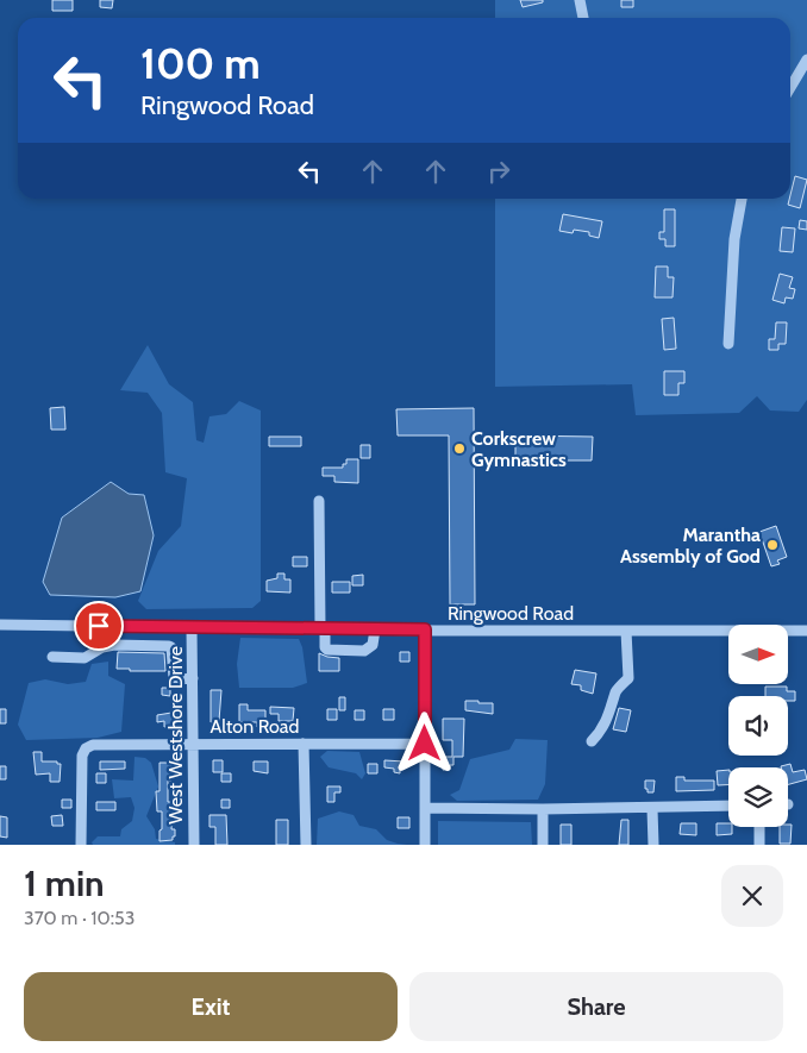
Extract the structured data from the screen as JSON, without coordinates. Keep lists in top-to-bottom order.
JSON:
{
  "streets": {
    "street": ["Ringwood Road", "Alton Road", "West Westshore Drive"]
  },
  "crossings": [
    ["Ringwood Road", "West Westshore Drive"],
    ["Alton Road", "West Westshore Drive"]
  ],
  "places": ["Corkscrew Gymnastics", "Marantha Assembly of God"],
  "north": "right",
  "page": {
    "turn": ["100 m", "Ringwood Road"],
    "heading": ["1 min", "370 m · 10:53"],
    "buttons": ["Exit", "Share"]
  }
}
